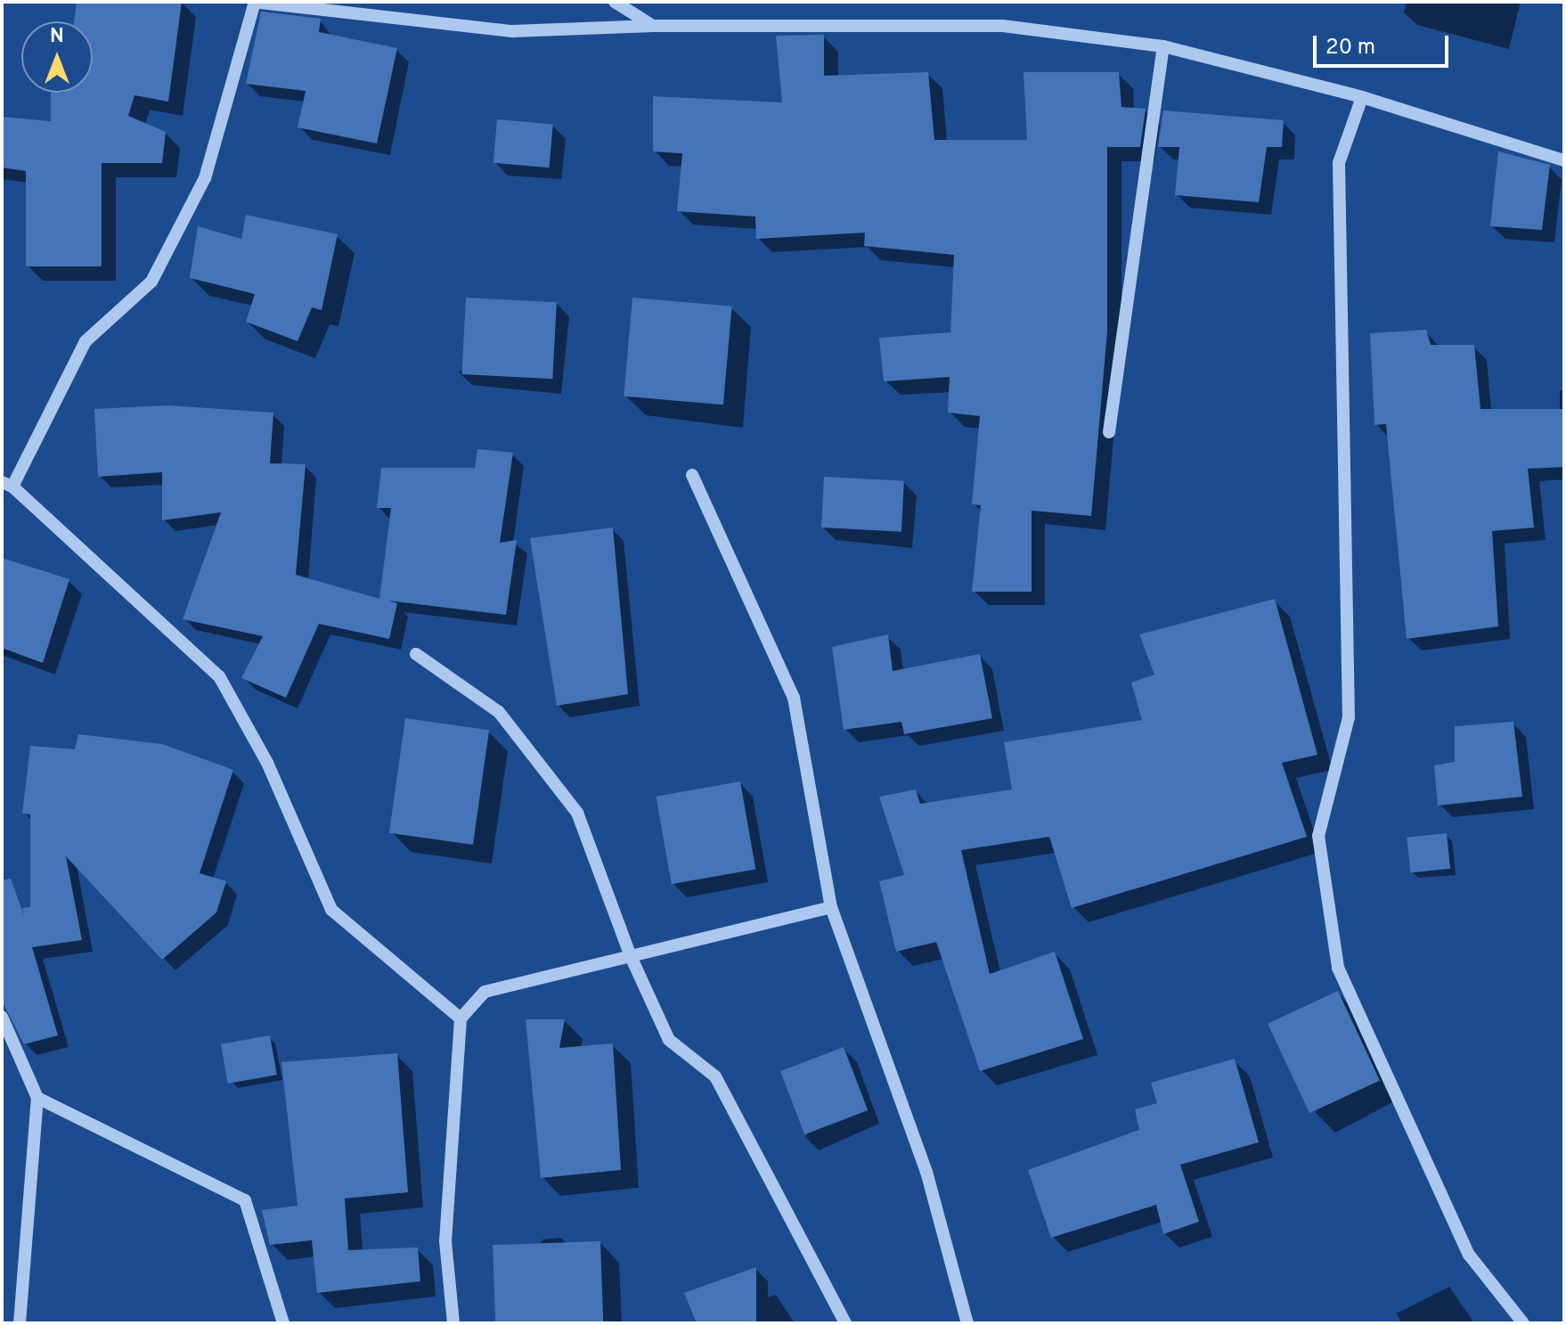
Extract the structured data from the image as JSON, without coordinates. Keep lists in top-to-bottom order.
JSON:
{
  "scale_bar": "20 m",
  "north": "top"
}
